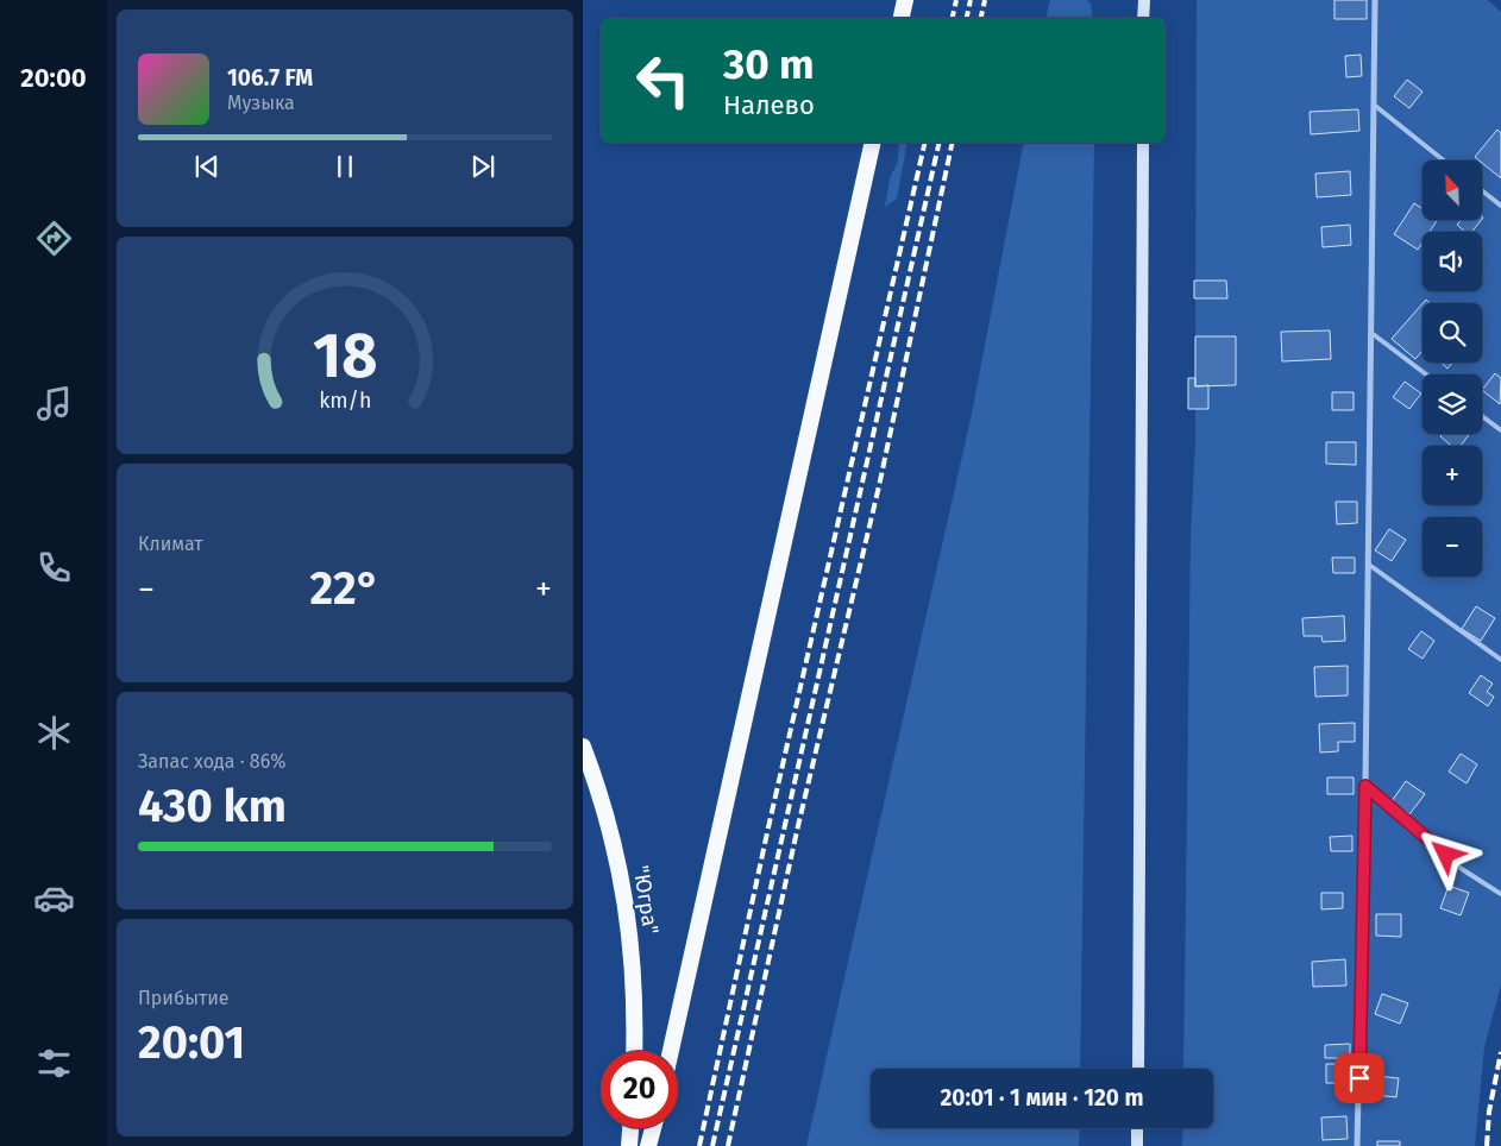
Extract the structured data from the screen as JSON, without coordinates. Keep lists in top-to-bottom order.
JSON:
{
  "streets": {
    "highway": ["\"Югра\""]
  },
  "north": "top left",
  "page": {
    "tabs": "20:00",
    "turn": ["30 m", "Налево"],
    "song": ["106.7 FM", "Музыка"],
    "map_buttons": ["+", "−"],
    "tile": [
      "Климат",
      ["Запас хода · 86%", "430 km"],
      ["Прибытие", "20:01"]
    ],
    "heat": ["−", "22°", "+"],
    "limit": "20",
    "trip": "20:01 · 1 мин · 120 m",
    "gauge": ["18", "km/h"]
  }
}
